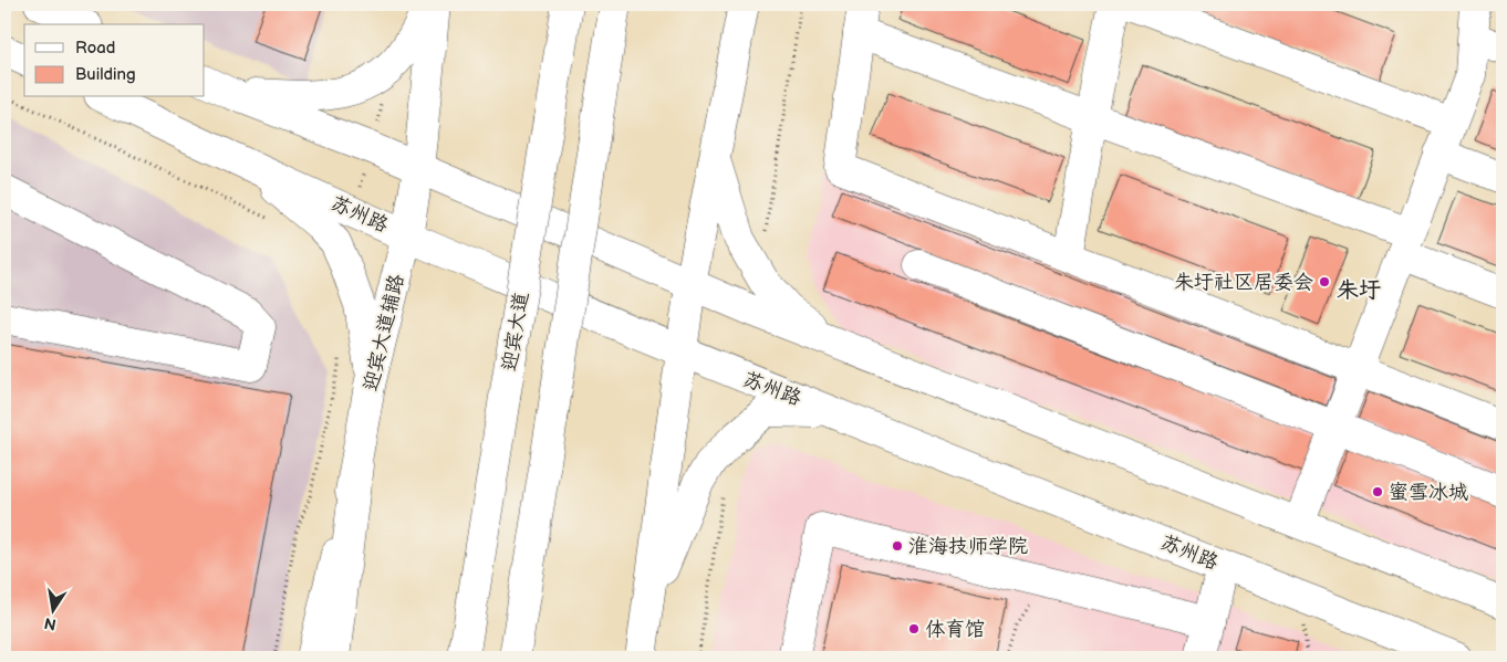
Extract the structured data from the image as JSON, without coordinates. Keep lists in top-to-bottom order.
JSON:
{
  "streets": {
    "main road": ["苏州路", "迎宾大道", "迎宾大道辅路"]
  },
  "crossings": [
    ["苏州路", "迎宾大道辅路"]
  ],
  "districts": ["朱圩"],
  "places": [
    "朱圩社区居委会",
    "蜜雪冰城",
    "淮海技师学院",
    "体育馆"
  ],
  "legend": ["Road", "Building"],
  "north": "bottom"
}
